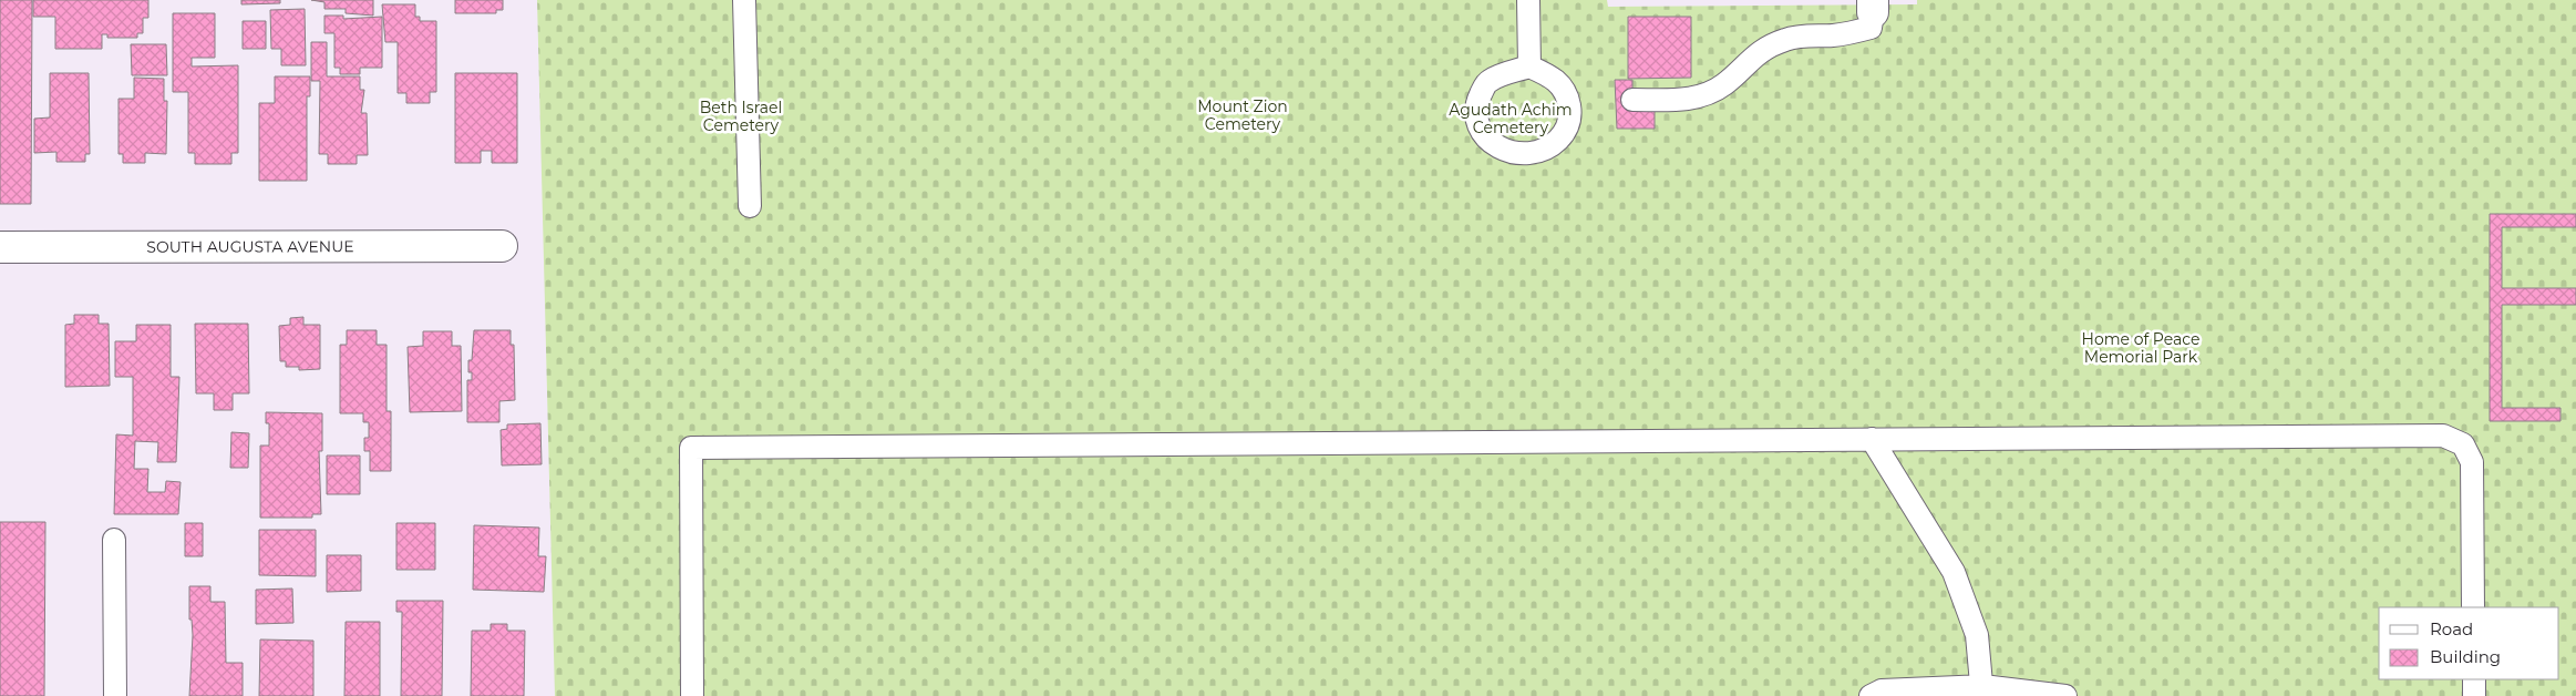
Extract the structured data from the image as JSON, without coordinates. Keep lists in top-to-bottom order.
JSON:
{
  "streets": {
    "street": ["SOUTH AUGUSTA AVENUE"]
  },
  "parks": [
    "Mount Zion Cemetery",
    "Beth Israel Cemetery",
    "Agudath Achim Cemetery",
    "Home of Peace Memorial Park"
  ],
  "legend": ["Road", "Building"]
}
